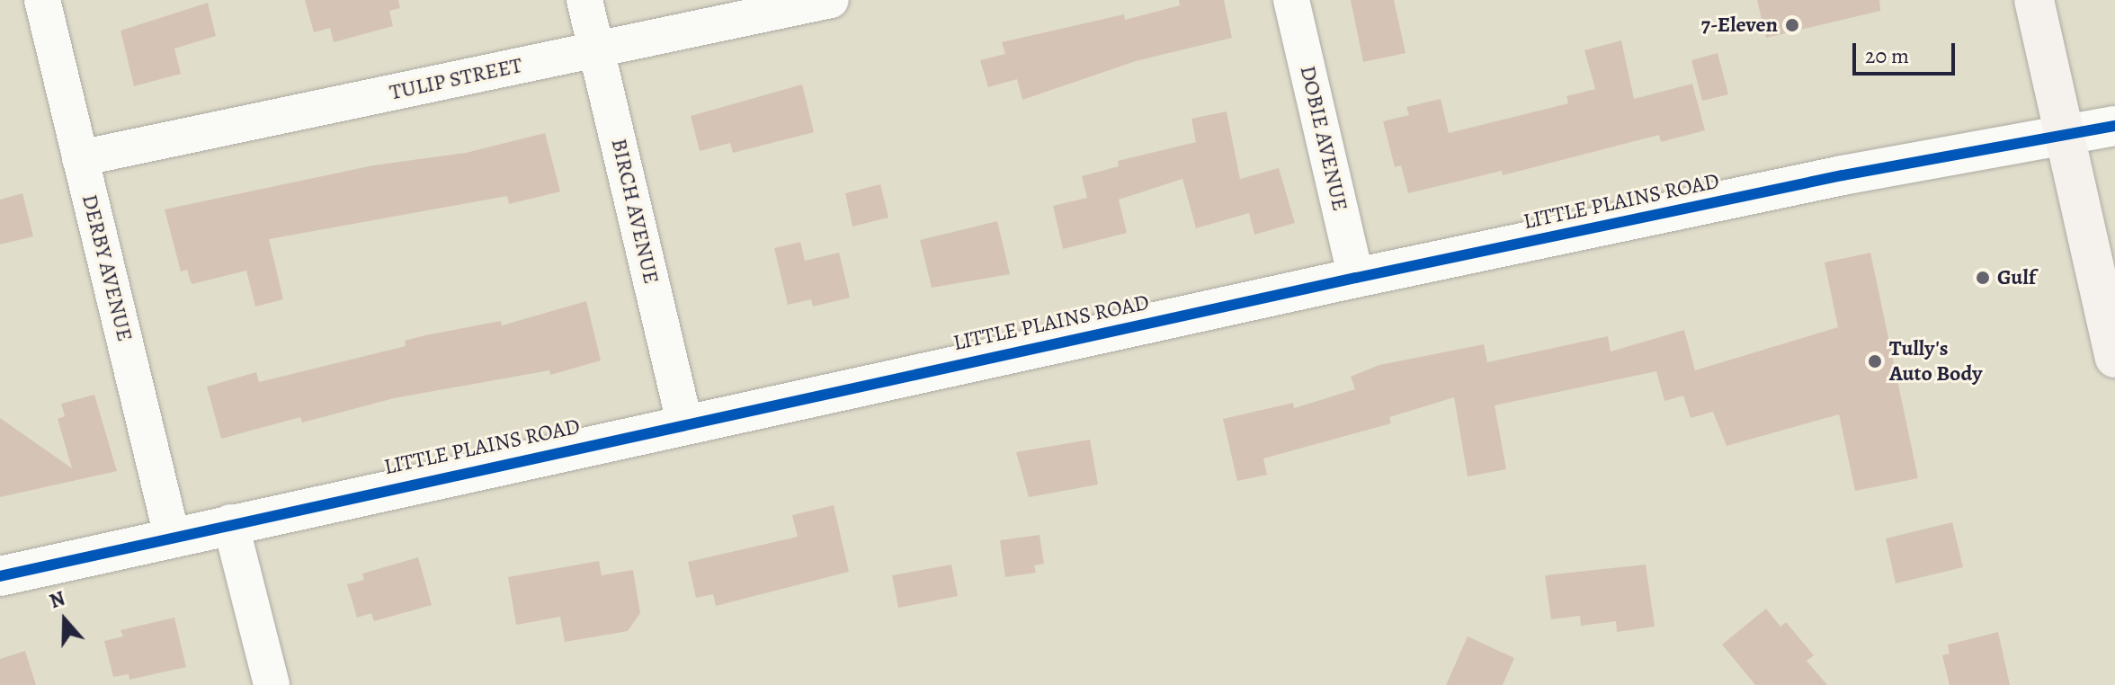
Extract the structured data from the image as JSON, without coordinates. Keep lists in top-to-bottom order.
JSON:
{
  "streets": {
    "street": [
      "TULIP STREET",
      "DOBIE AVENUE",
      "LITTLE PLAINS ROAD",
      "BIRCH AVENUE",
      "DERBY AVENUE"
    ]
  },
  "crossings": [
    ["TULIP STREET", "BIRCH AVENUE"],
    ["TULIP STREET", "DERBY AVENUE"],
    ["DOBIE AVENUE", "LITTLE PLAINS ROAD"],
    ["LITTLE PLAINS ROAD", "BIRCH AVENUE"],
    ["LITTLE PLAINS ROAD", "DERBY AVENUE"]
  ],
  "places": ["7-Eleven", "Gulf", "Tully's Auto Body"],
  "scale_bar": "20 m",
  "north": "top"
}
